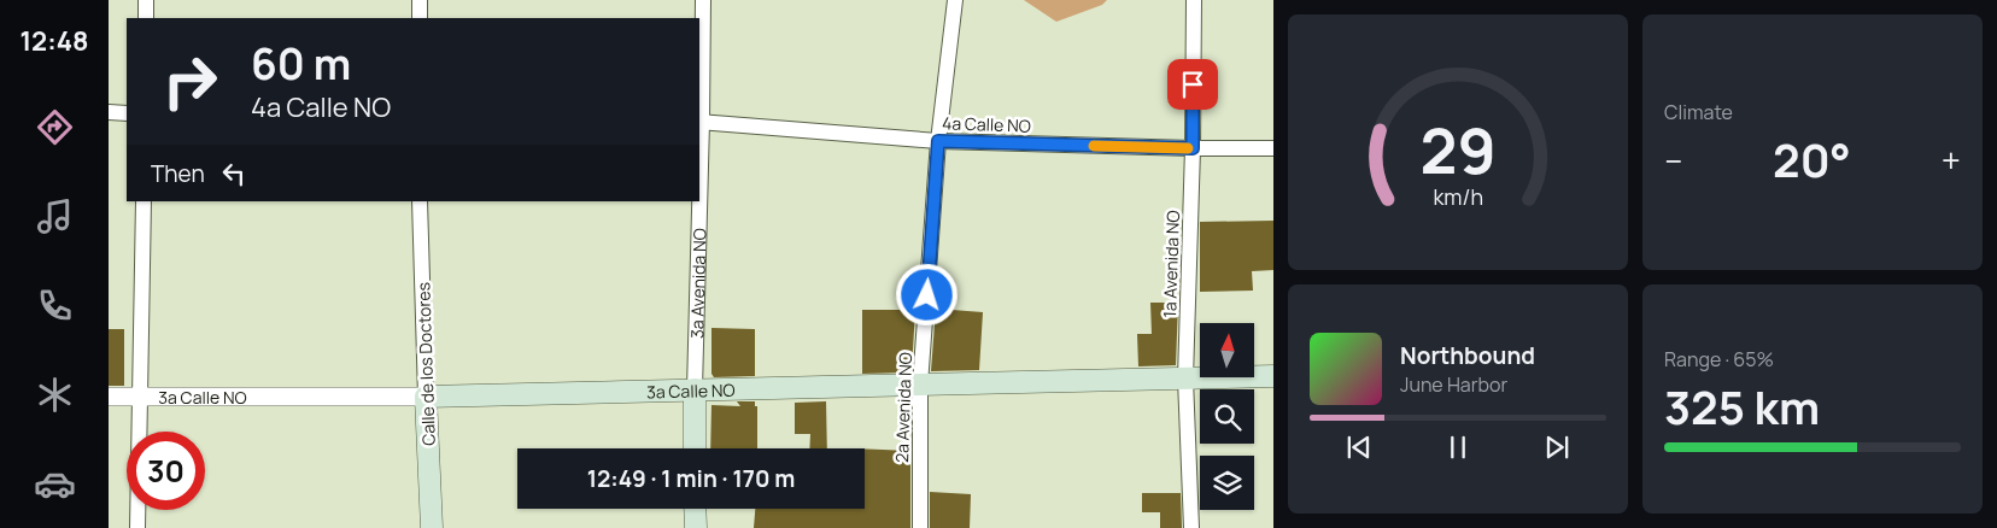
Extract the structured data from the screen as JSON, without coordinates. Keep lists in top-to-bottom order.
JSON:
{
  "streets": {
    "main road": ["3a Avenida NO", "Calle de los Doctores", "3a Calle NO"],
    "street": ["4a Calle NO", "1a Avenida NO", "2a Avenida NO"]
  },
  "crossings": [
    ["4a Calle NO", "1a Avenida NO"],
    ["4a Calle NO", "3a Avenida NO"],
    ["4a Calle NO", "2a Avenida NO"],
    ["1a Avenida NO", "3a Calle NO"],
    ["3a Avenida NO", "3a Calle NO"],
    ["Calle de los Doctores", "3a Calle NO"],
    ["3a Calle NO", "2a Avenida NO"]
  ],
  "north": "top",
  "page": {
    "tabs": "12:48",
    "tile": [
      "Climate",
      ["Range · 65%", "325 km"]
    ],
    "turn": ["60 m", "4a Calle NO"],
    "heat": ["−", "20°", "+"],
    "then": "Then",
    "song": ["Northbound", "June Harbor"],
    "limit": "30",
    "trip": "12:49 · 1 min · 170 m",
    "gauge": ["29", "km/h"]
  }
}
